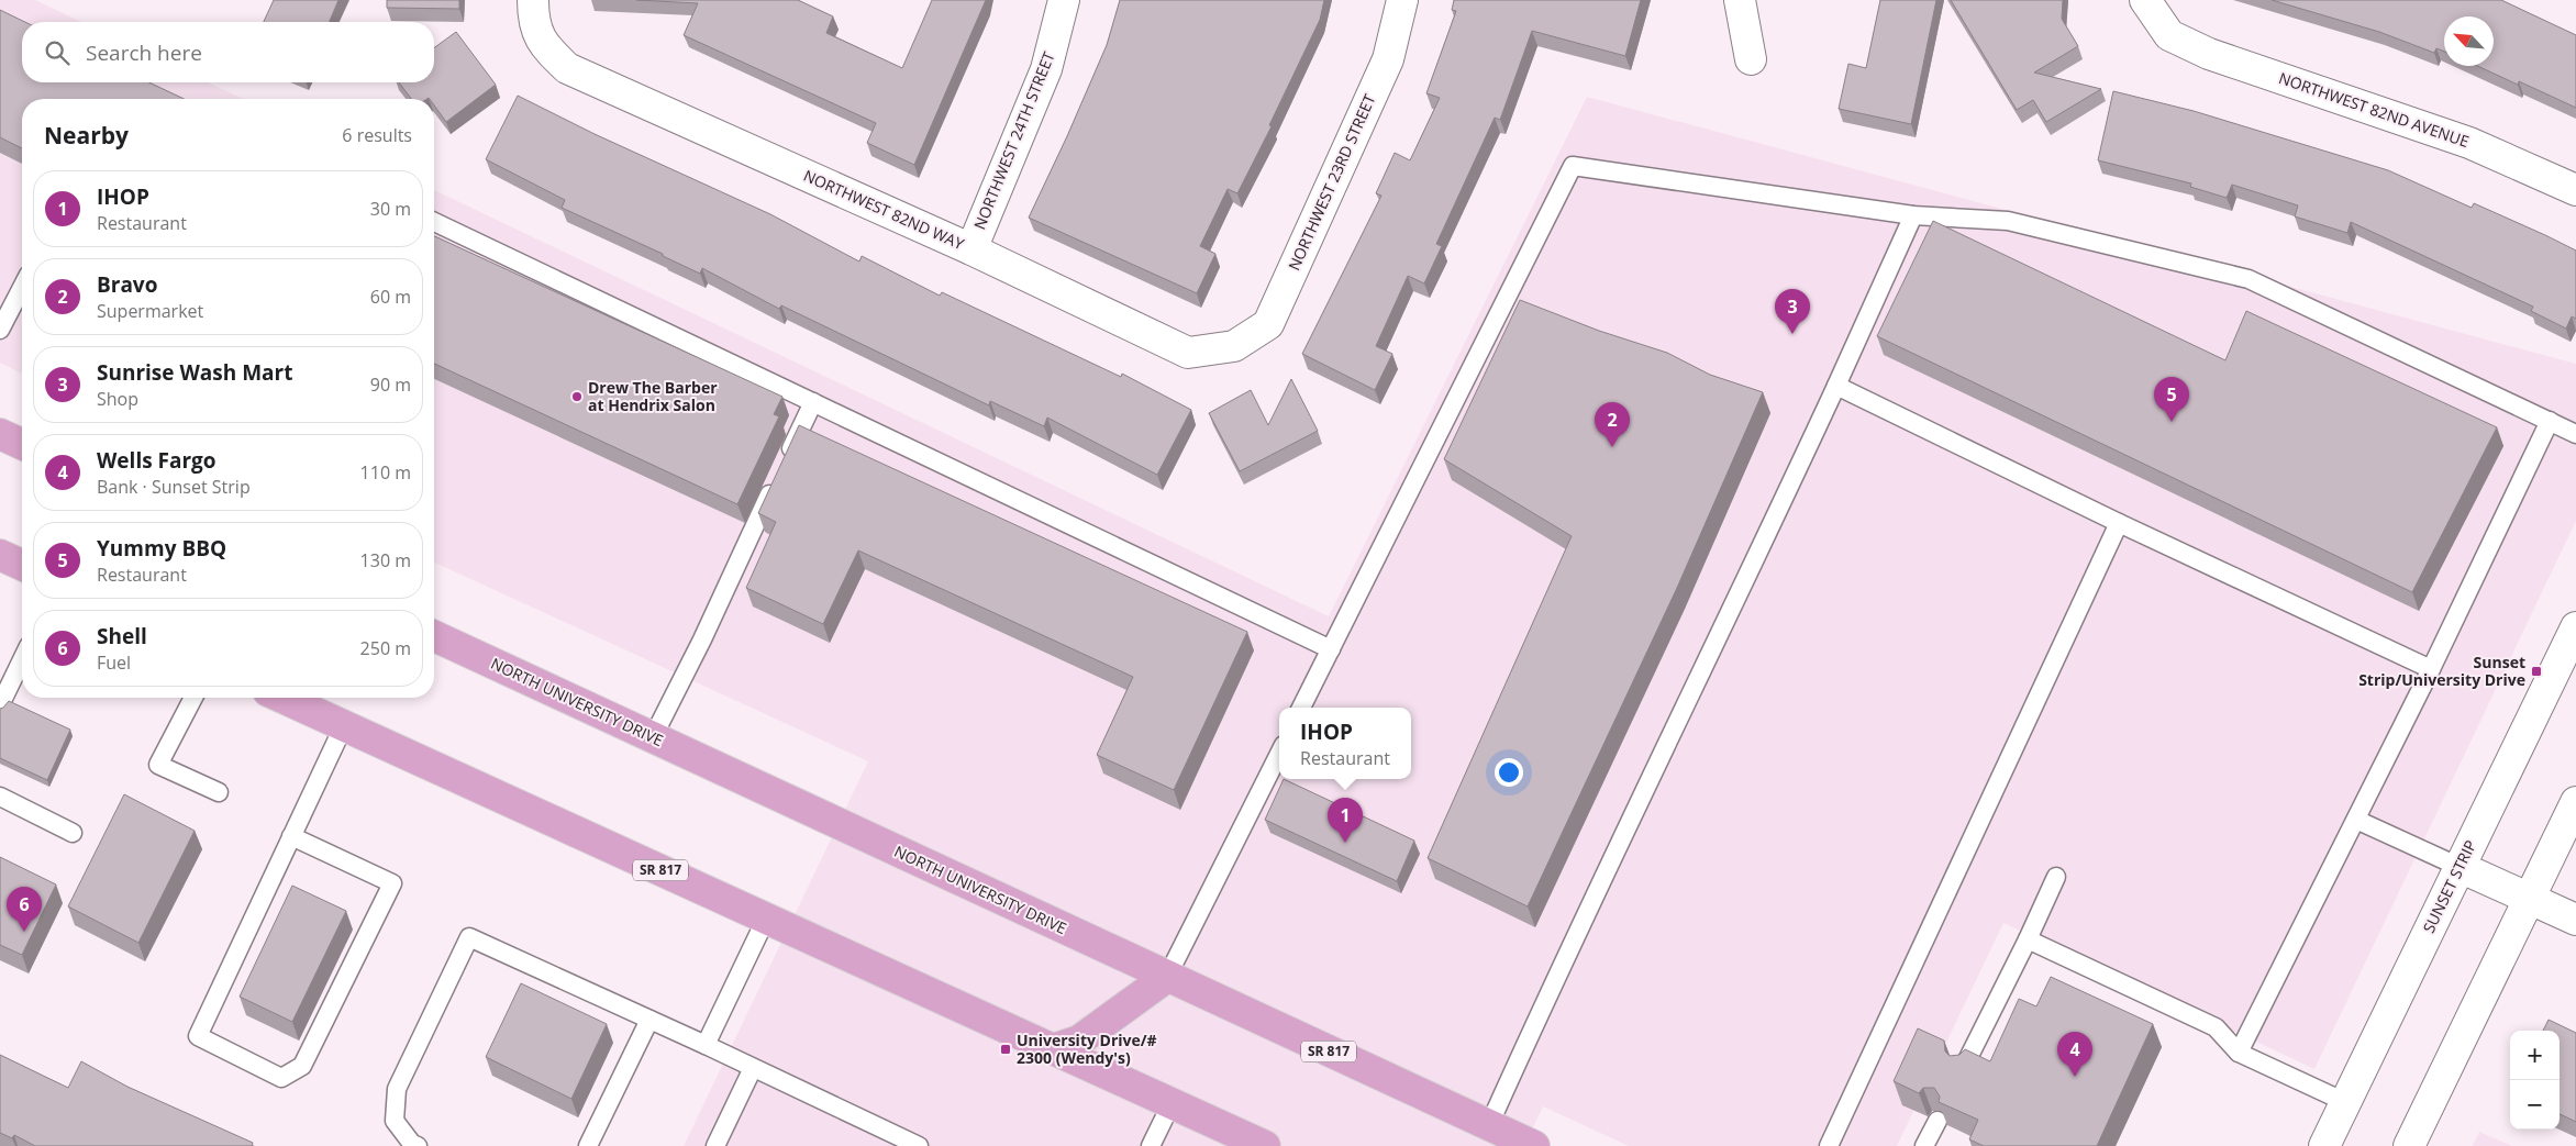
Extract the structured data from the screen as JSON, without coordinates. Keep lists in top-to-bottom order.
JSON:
{
  "streets": {
    "main road": ["NORTH UNIVERSITY DRIVE", "SR 817"],
    "street": [
      "NORTHWEST 82ND AVENUE",
      "NORTHWEST 24TH STREET",
      "NORTHWEST 23RD STREET",
      "NORTHWEST 82ND WAY",
      "SUNSET STRIP"
    ]
  },
  "crossings": [
    ["NORTHWEST 24TH STREET", "NORTHWEST 82ND WAY"],
    ["NORTHWEST 23RD STREET", "NORTHWEST 82ND WAY"]
  ],
  "places": {
    "other": ["Drew The Barber at Hendrix Salon"],
    "transit": ["Sunset Strip/University Drive", "University Drive/# 2300 (Wendy's)"]
  },
  "north": "top left",
  "page": {
    "search": "Search here",
    "heading": ["Nearby", "6 results"],
    "list": [
      {
        "mark": "1",
        "name": "IHOP",
        "note": "Restaurant",
        "value": "30 m"
      },
      {
        "mark": "2",
        "name": "Bravo",
        "note": "Supermarket",
        "value": "60 m"
      },
      {
        "mark": "3",
        "name": "Sunrise Wash Mart",
        "note": "Shop",
        "value": "90 m"
      },
      {
        "mark": "4",
        "name": "Wells Fargo",
        "note": "Bank · Sunset Strip",
        "value": "110 m"
      },
      {
        "mark": "5",
        "name": "Yummy BBQ",
        "note": "Restaurant",
        "value": "130 m"
      },
      {
        "mark": "6",
        "name": "Shell",
        "note": "Fuel",
        "value": "250 m"
      }
    ],
    "pins": [
      "3",
      "5",
      "2",
      "1",
      "6",
      "4"
    ],
    "popup": ["IHOP", "Restaurant"],
    "map_buttons": ["+", "−"]
  }
}
